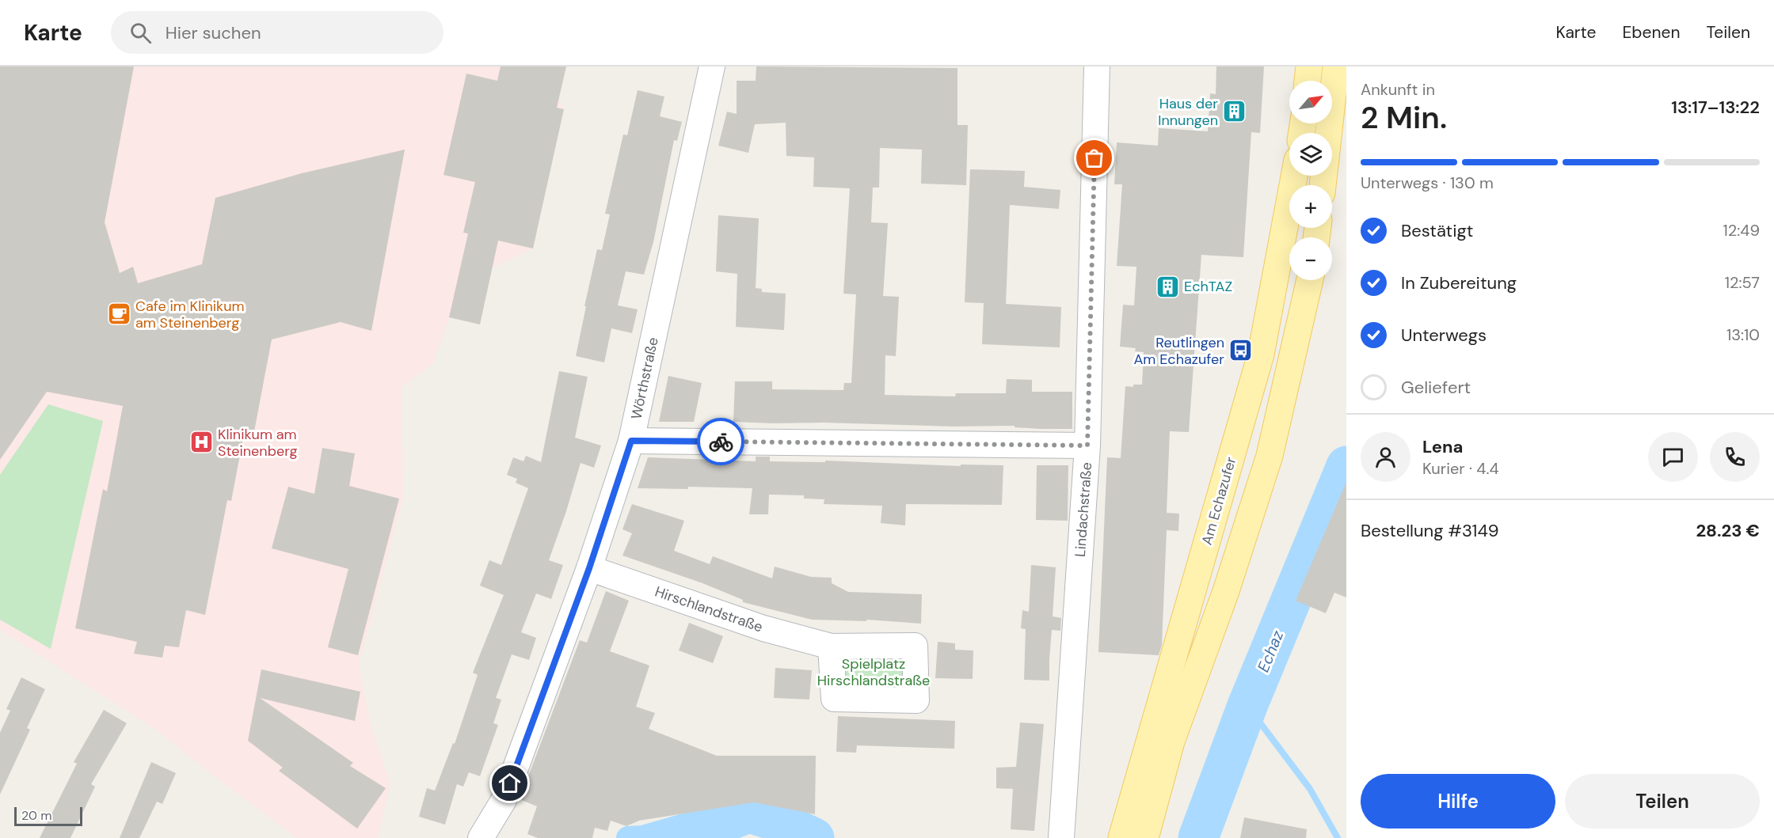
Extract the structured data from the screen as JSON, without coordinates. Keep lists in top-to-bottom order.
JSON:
{
  "streets": {
    "main road": ["Am Echazufer"],
    "street": ["Wörthstraße", "Lindachstraße", "Hirschlandstraße"]
  },
  "crossings": [
    ["Wörthstraße", "Hirschlandstraße"]
  ],
  "water": ["Echaz"],
  "parks": ["Spielplatz Hirschlandstraße"],
  "places": {
    "building": ["Haus der Innungen", "EchTAZ"],
    "cafe": ["Cafe im Klinikum am Steinenberg"],
    "bus stop": ["Reutlingen Am Echazufer"],
    "hospital": ["Klinikum am Steinenberg"]
  },
  "scale_bar": "20 m",
  "north": "top right",
  "page": {
    "header": "Karte",
    "search": "Hier suchen",
    "nav": ["Karte", "Ebenen", "Teilen"],
    "heading": ["2 Min.", "Ankunft in", "13:17–13:22"],
    "panel": [
      "Lena",
      "Kurier · 4.4",
      "Bestellung #3149",
      "28.23 €"
    ],
    "map_buttons": ["+", "−"],
    "bar": "Unterwegs · 130 m",
    "list": [
      ["Bestätigt", "12:49"],
      ["In Zubereitung", "12:57"],
      ["Unterwegs", "13:10"],
      "Geliefert"
    ],
    "buttons": ["Hilfe", "Teilen"],
    "scale": "20 m"
  }
}
